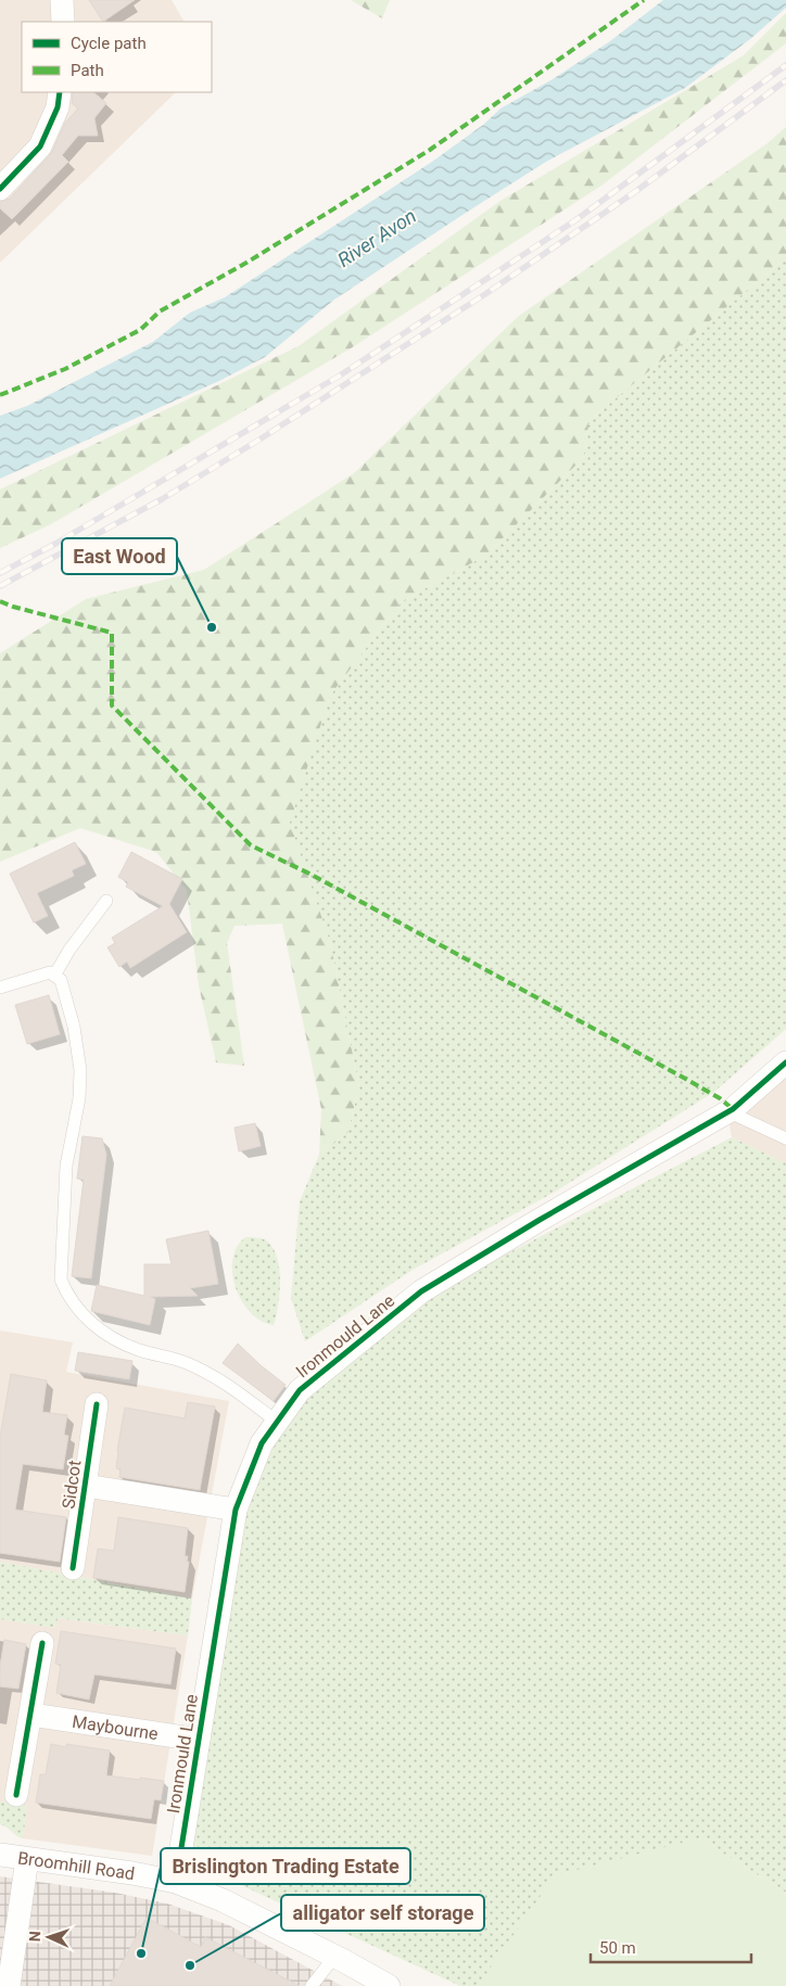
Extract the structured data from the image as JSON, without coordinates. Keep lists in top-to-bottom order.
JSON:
{
  "streets": {
    "street": [
      "Ironmould Lane",
      "Sidcot",
      "Maybourne",
      "Broomhill Road"
    ]
  },
  "crossings": [
    ["Ironmould Lane", "Sidcot"],
    ["Ironmould Lane", "Maybourne"],
    ["Ironmould Lane", "Broomhill Road"]
  ],
  "water": ["River Avon"],
  "places": ["East Wood", "Brislington Trading Estate", "alligator self storage"],
  "legend": ["Cycle path", "Path"],
  "scale_bar": "50 m",
  "north": "left"
}
